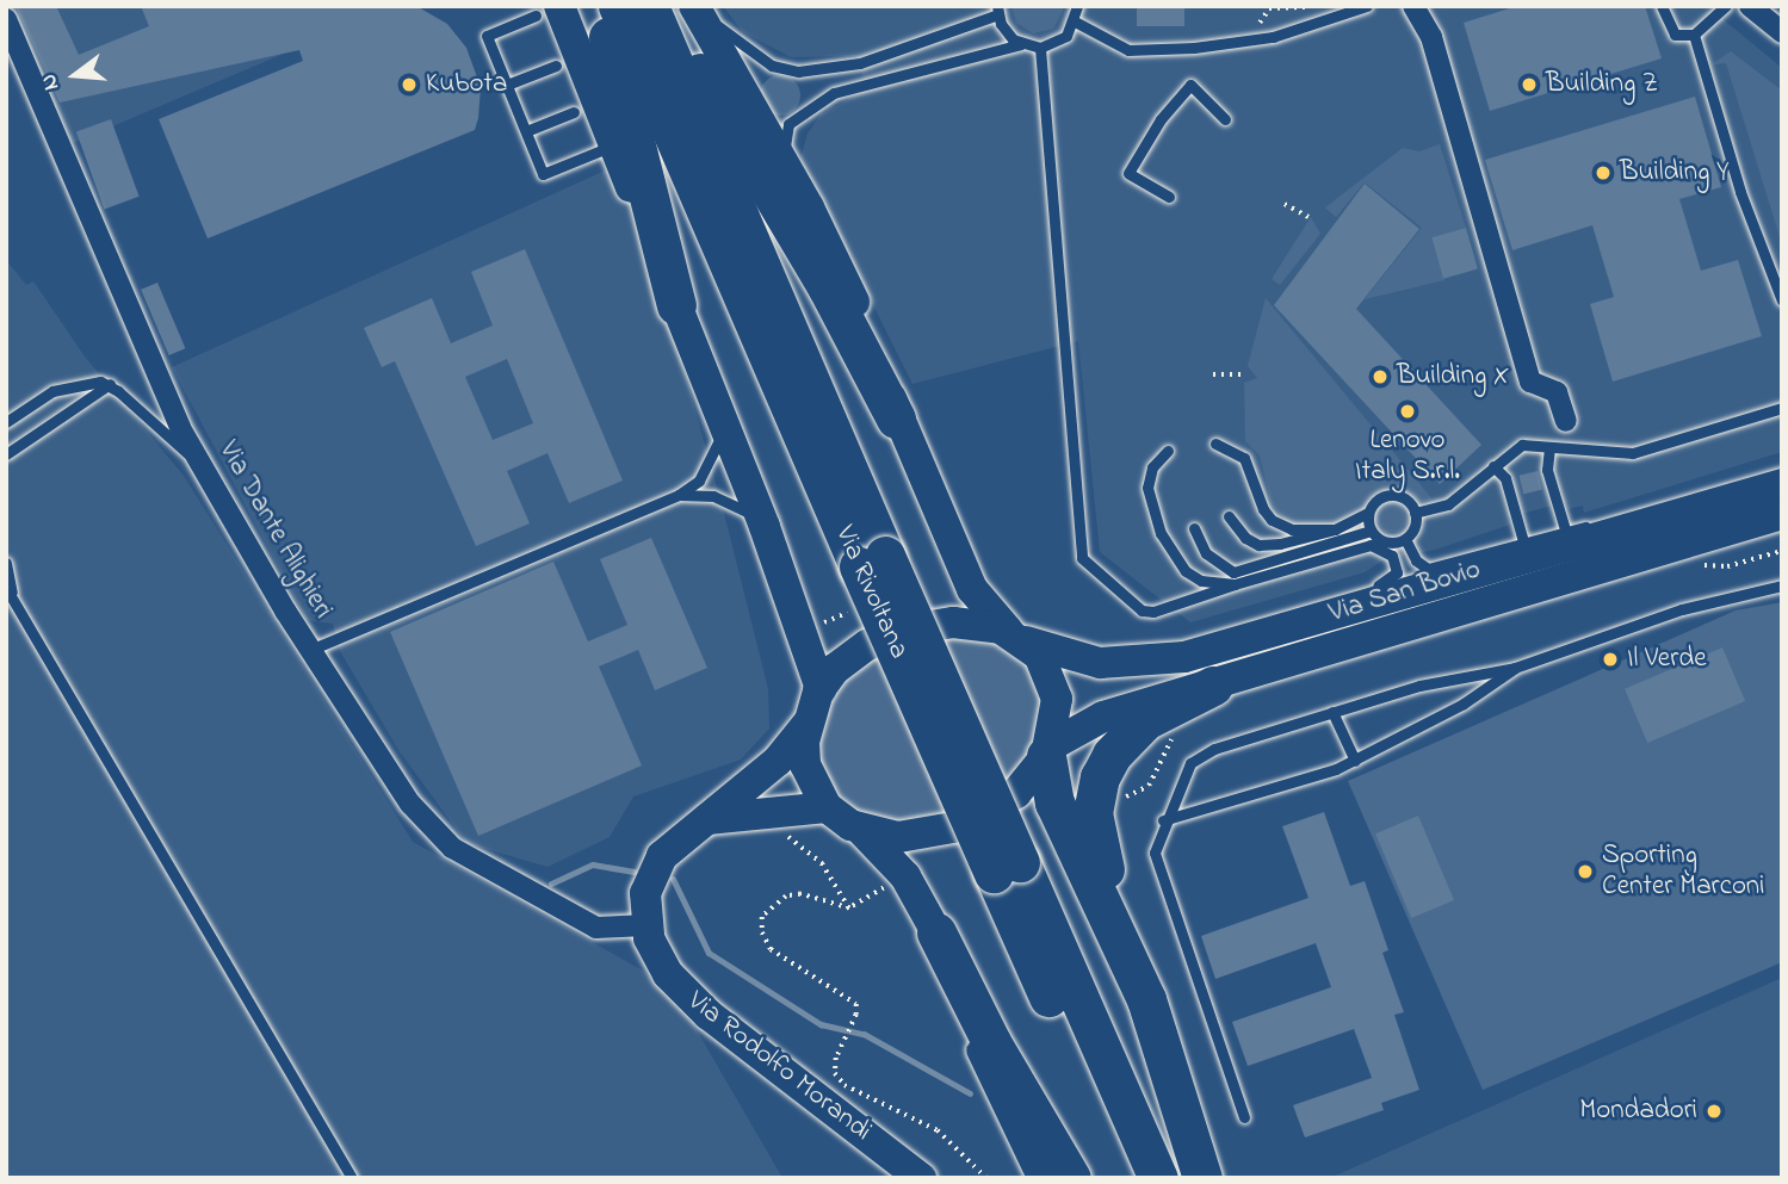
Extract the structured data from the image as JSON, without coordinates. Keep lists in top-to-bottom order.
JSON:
{
  "streets": {
    "highway": ["Via Rivoltana"],
    "main road": ["Via San Bovio", "Via Rodolfo Morandi"],
    "street": ["Via Dante Alighieri"]
  },
  "crossings": [
    ["Via Dante Alighieri", "Via Rodolfo Morandi"],
    ["Via San Bovio", "Via Rodolfo Morandi"]
  ],
  "places": [
    "Kubota",
    "Building Z",
    "Building Y",
    "Building X",
    "Lenovo Italy S.r.l.",
    "Il Verde",
    "Sporting Center Marconi",
    "Mondadori"
  ],
  "north": "left"
}
